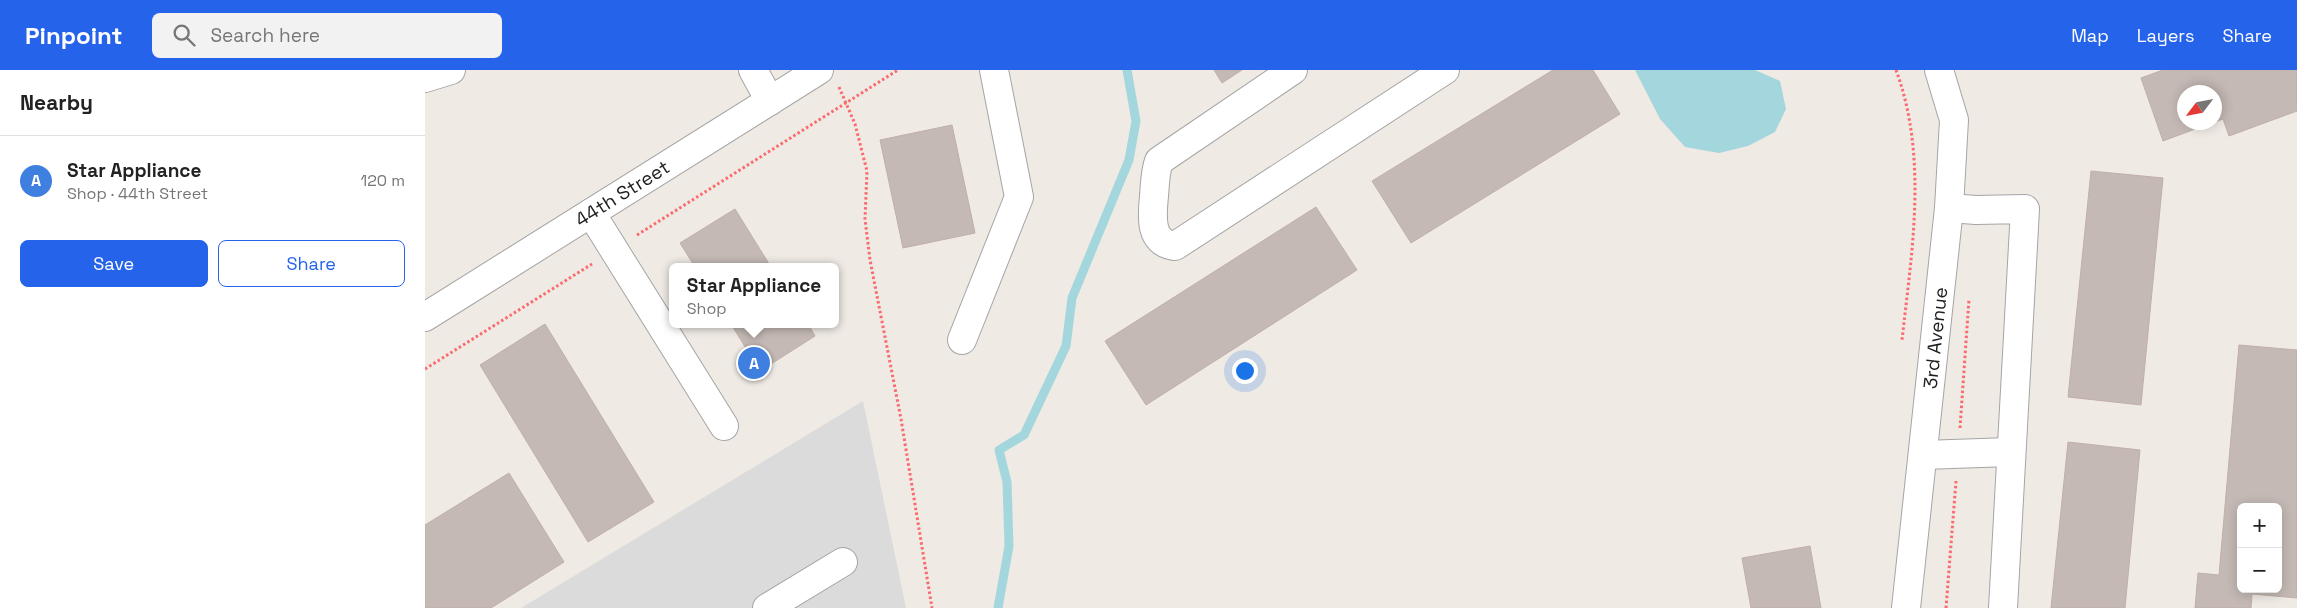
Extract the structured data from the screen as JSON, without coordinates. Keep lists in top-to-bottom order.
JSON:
{
  "streets": {
    "street": ["44th Street", "3rd Avenue"]
  },
  "north": "bottom left",
  "page": {
    "header": "Pinpoint",
    "search": "Search here",
    "nav": ["Map", "Layers", "Share"],
    "heading": "Nearby",
    "list": [
      {
        "mark": "A",
        "name": "Star Appliance",
        "note": "Shop · 44th Street",
        "value": "120 m"
      }
    ],
    "buttons": ["Save", "Share"],
    "popup": ["Star Appliance", "Shop"],
    "pins": "A",
    "map_buttons": ["+", "−"]
  }
}
